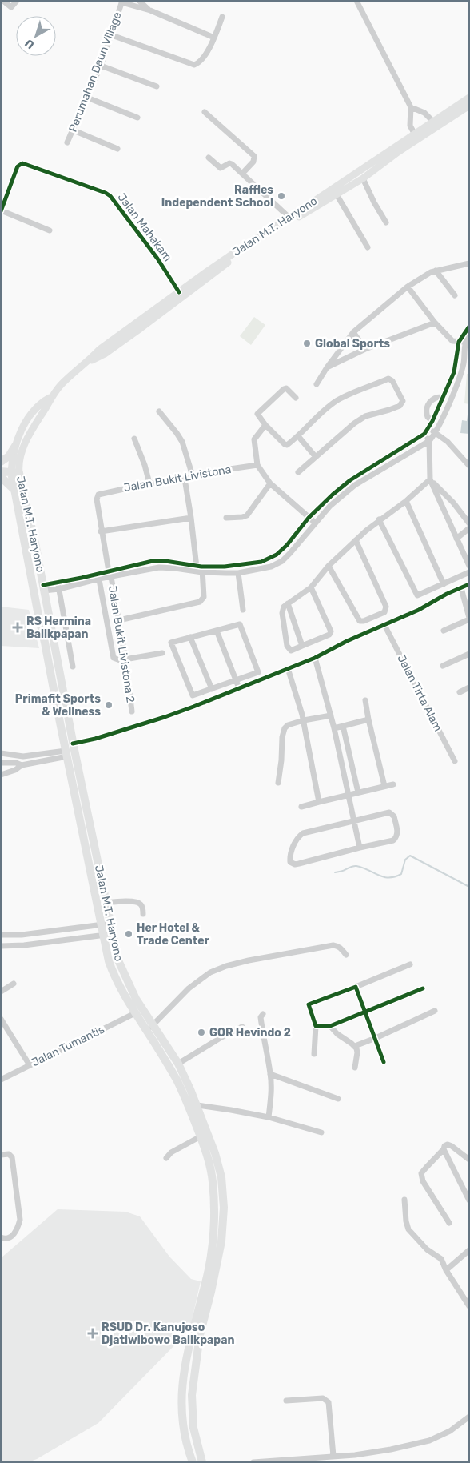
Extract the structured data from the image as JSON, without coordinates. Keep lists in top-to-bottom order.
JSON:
{
  "streets": {
    "highway": ["Jalan M.T. Haryono"],
    "street": [
      "Perumahan Daun Village",
      "Jalan Mahakam",
      "Jalan Bukit Livistona",
      "Jalan Bukit Livistona 2",
      "Jalan Tirta Alam",
      "Jalan Tumantis"
    ]
  },
  "crossings": [
    ["Jalan M.T. Haryono", "Jalan Mahakam"],
    ["Jalan M.T. Haryono", "Jalan Tumantis"],
    ["Jalan Bukit Livistona", "Jalan Bukit Livistona 2"]
  ],
  "places": {
    "other": [
      "Raffles Independent School",
      "Global Sports",
      "Primafit Sports & Wellness",
      "Her Hotel & Trade Center",
      "GOR Hevindo 2"
    ],
    "health": ["RS Hermina Balikpapan", "RSUD Dr. Kanujoso Djatiwibowo Balikpapan"]
  },
  "north": "bottom left"
}
